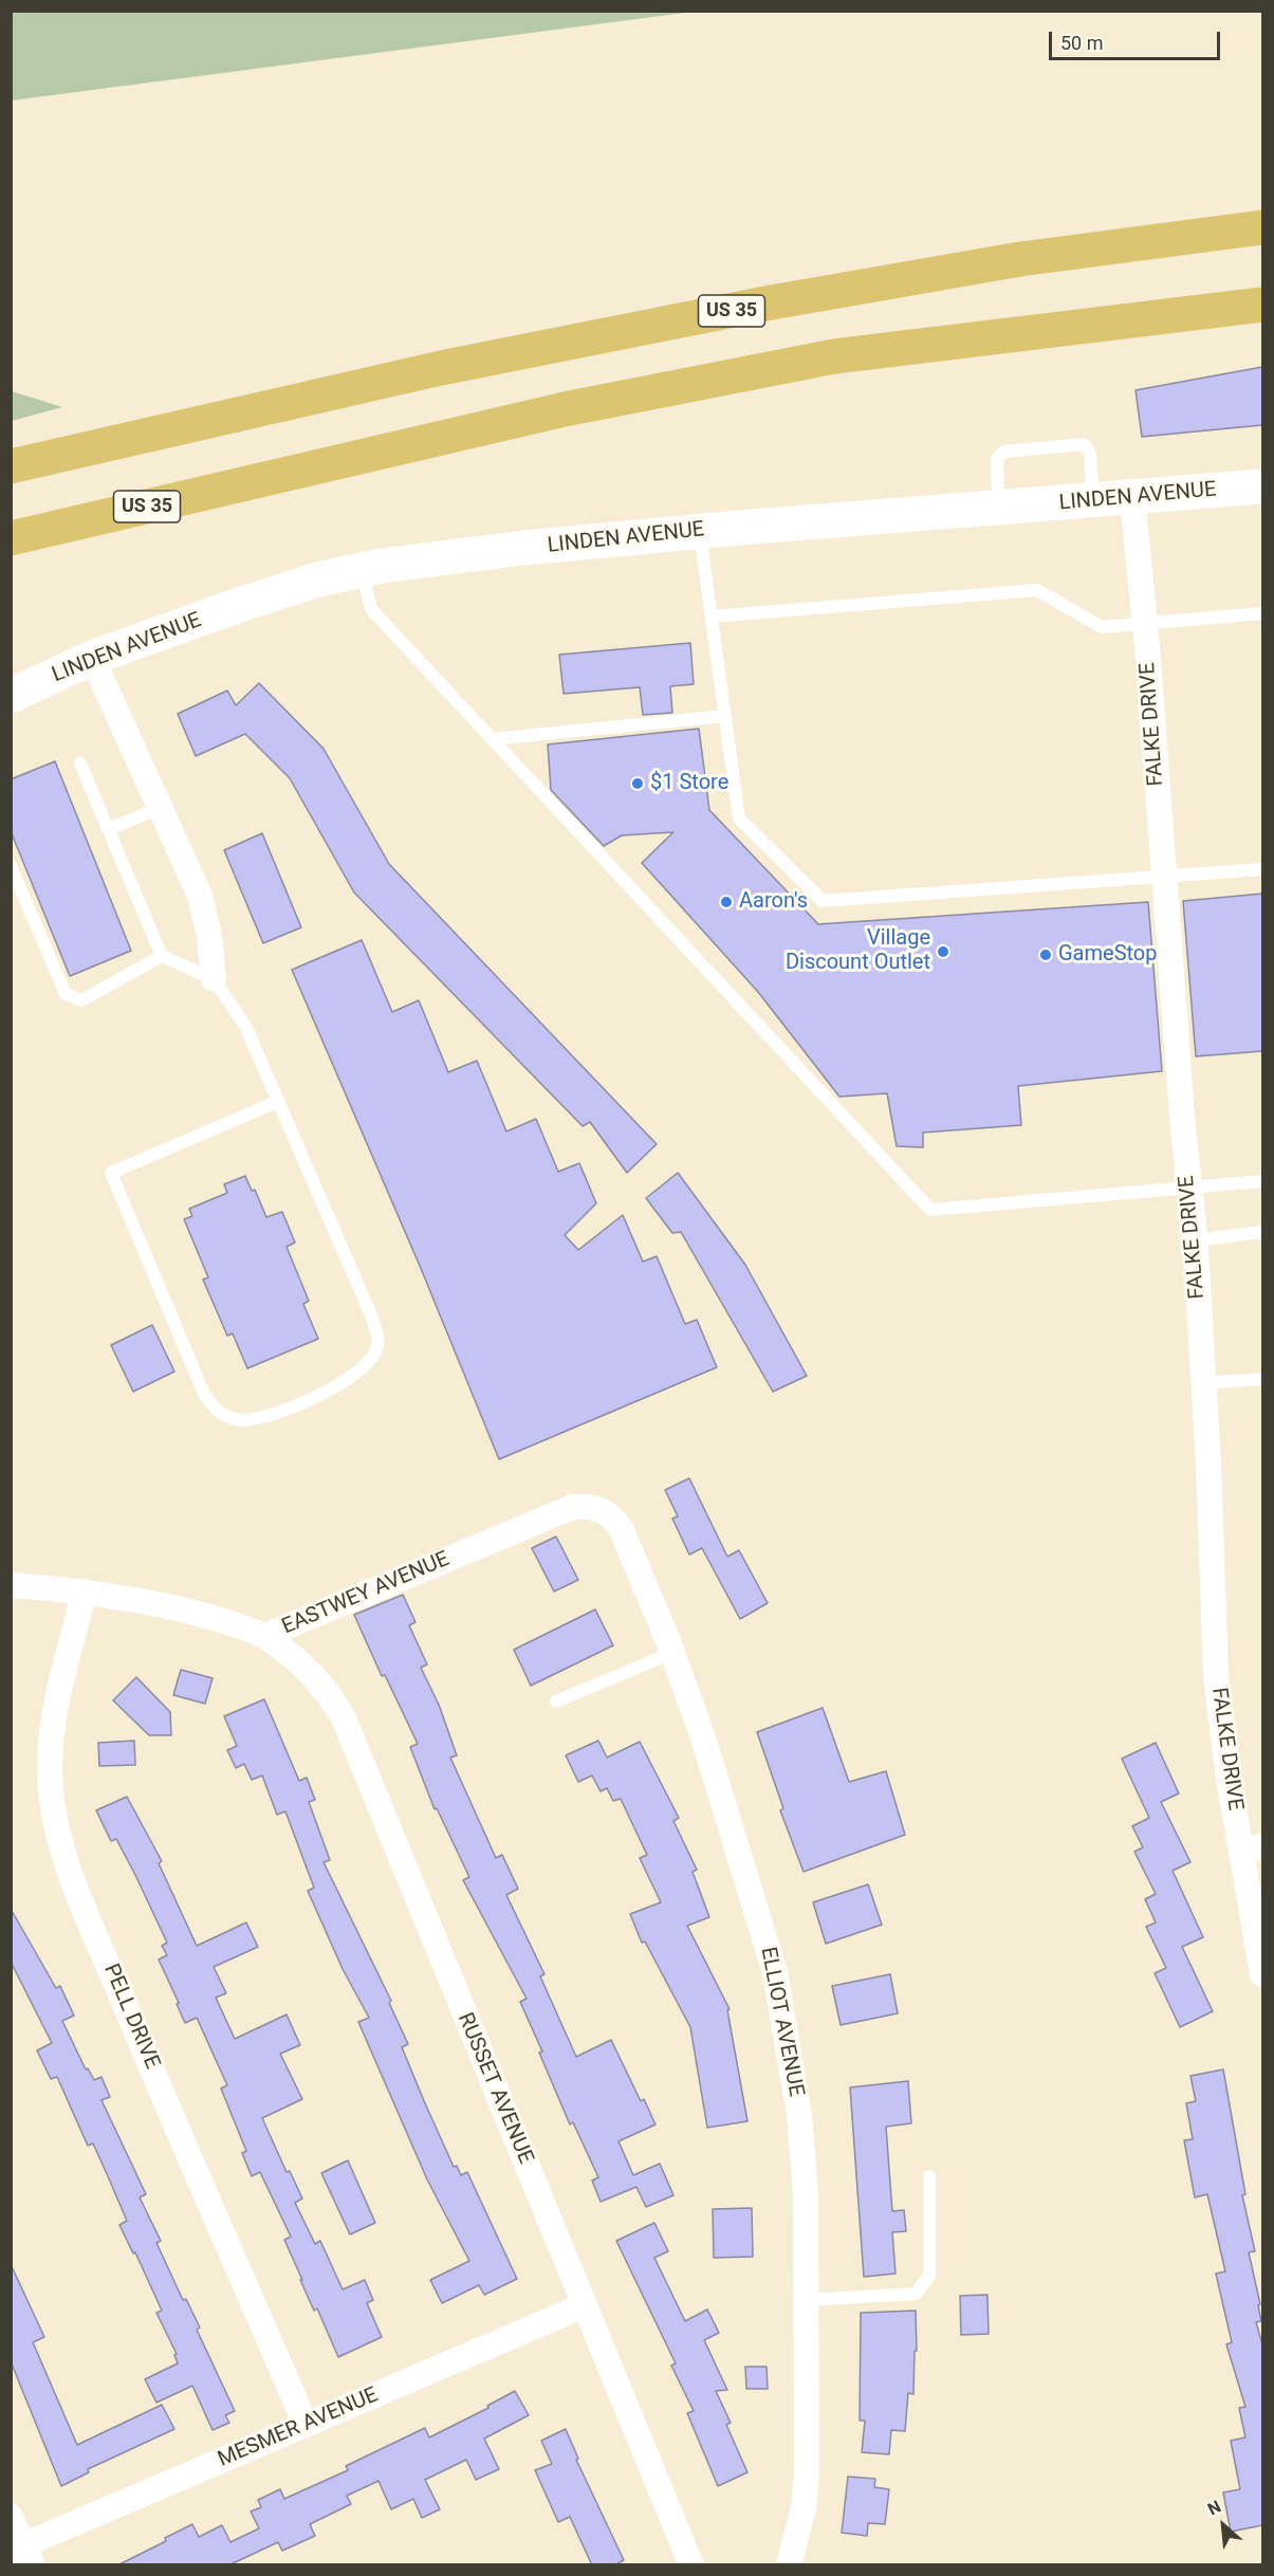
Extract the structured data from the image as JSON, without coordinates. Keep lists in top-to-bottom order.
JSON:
{
  "streets": {
    "highway": ["US 35"],
    "main road": ["LINDEN AVENUE"],
    "street": [
      "FALKE DRIVE",
      "EASTWEY AVENUE",
      "PELL DRIVE",
      "ELLIOT AVENUE",
      "RUSSET AVENUE",
      "MESMER AVENUE"
    ]
  },
  "crossings": [
    ["LINDEN AVENUE", "FALKE DRIVE"],
    ["EASTWEY AVENUE", "PELL DRIVE"],
    ["EASTWEY AVENUE", "ELLIOT AVENUE"],
    ["EASTWEY AVENUE", "RUSSET AVENUE"],
    ["PELL DRIVE", "MESMER AVENUE"],
    ["RUSSET AVENUE", "MESMER AVENUE"]
  ],
  "places": [
    "$1 Store",
    "Aaron's",
    "Village Discount Outlet",
    "GameStop"
  ],
  "scale_bar": "50 m",
  "north": "top left"
}
